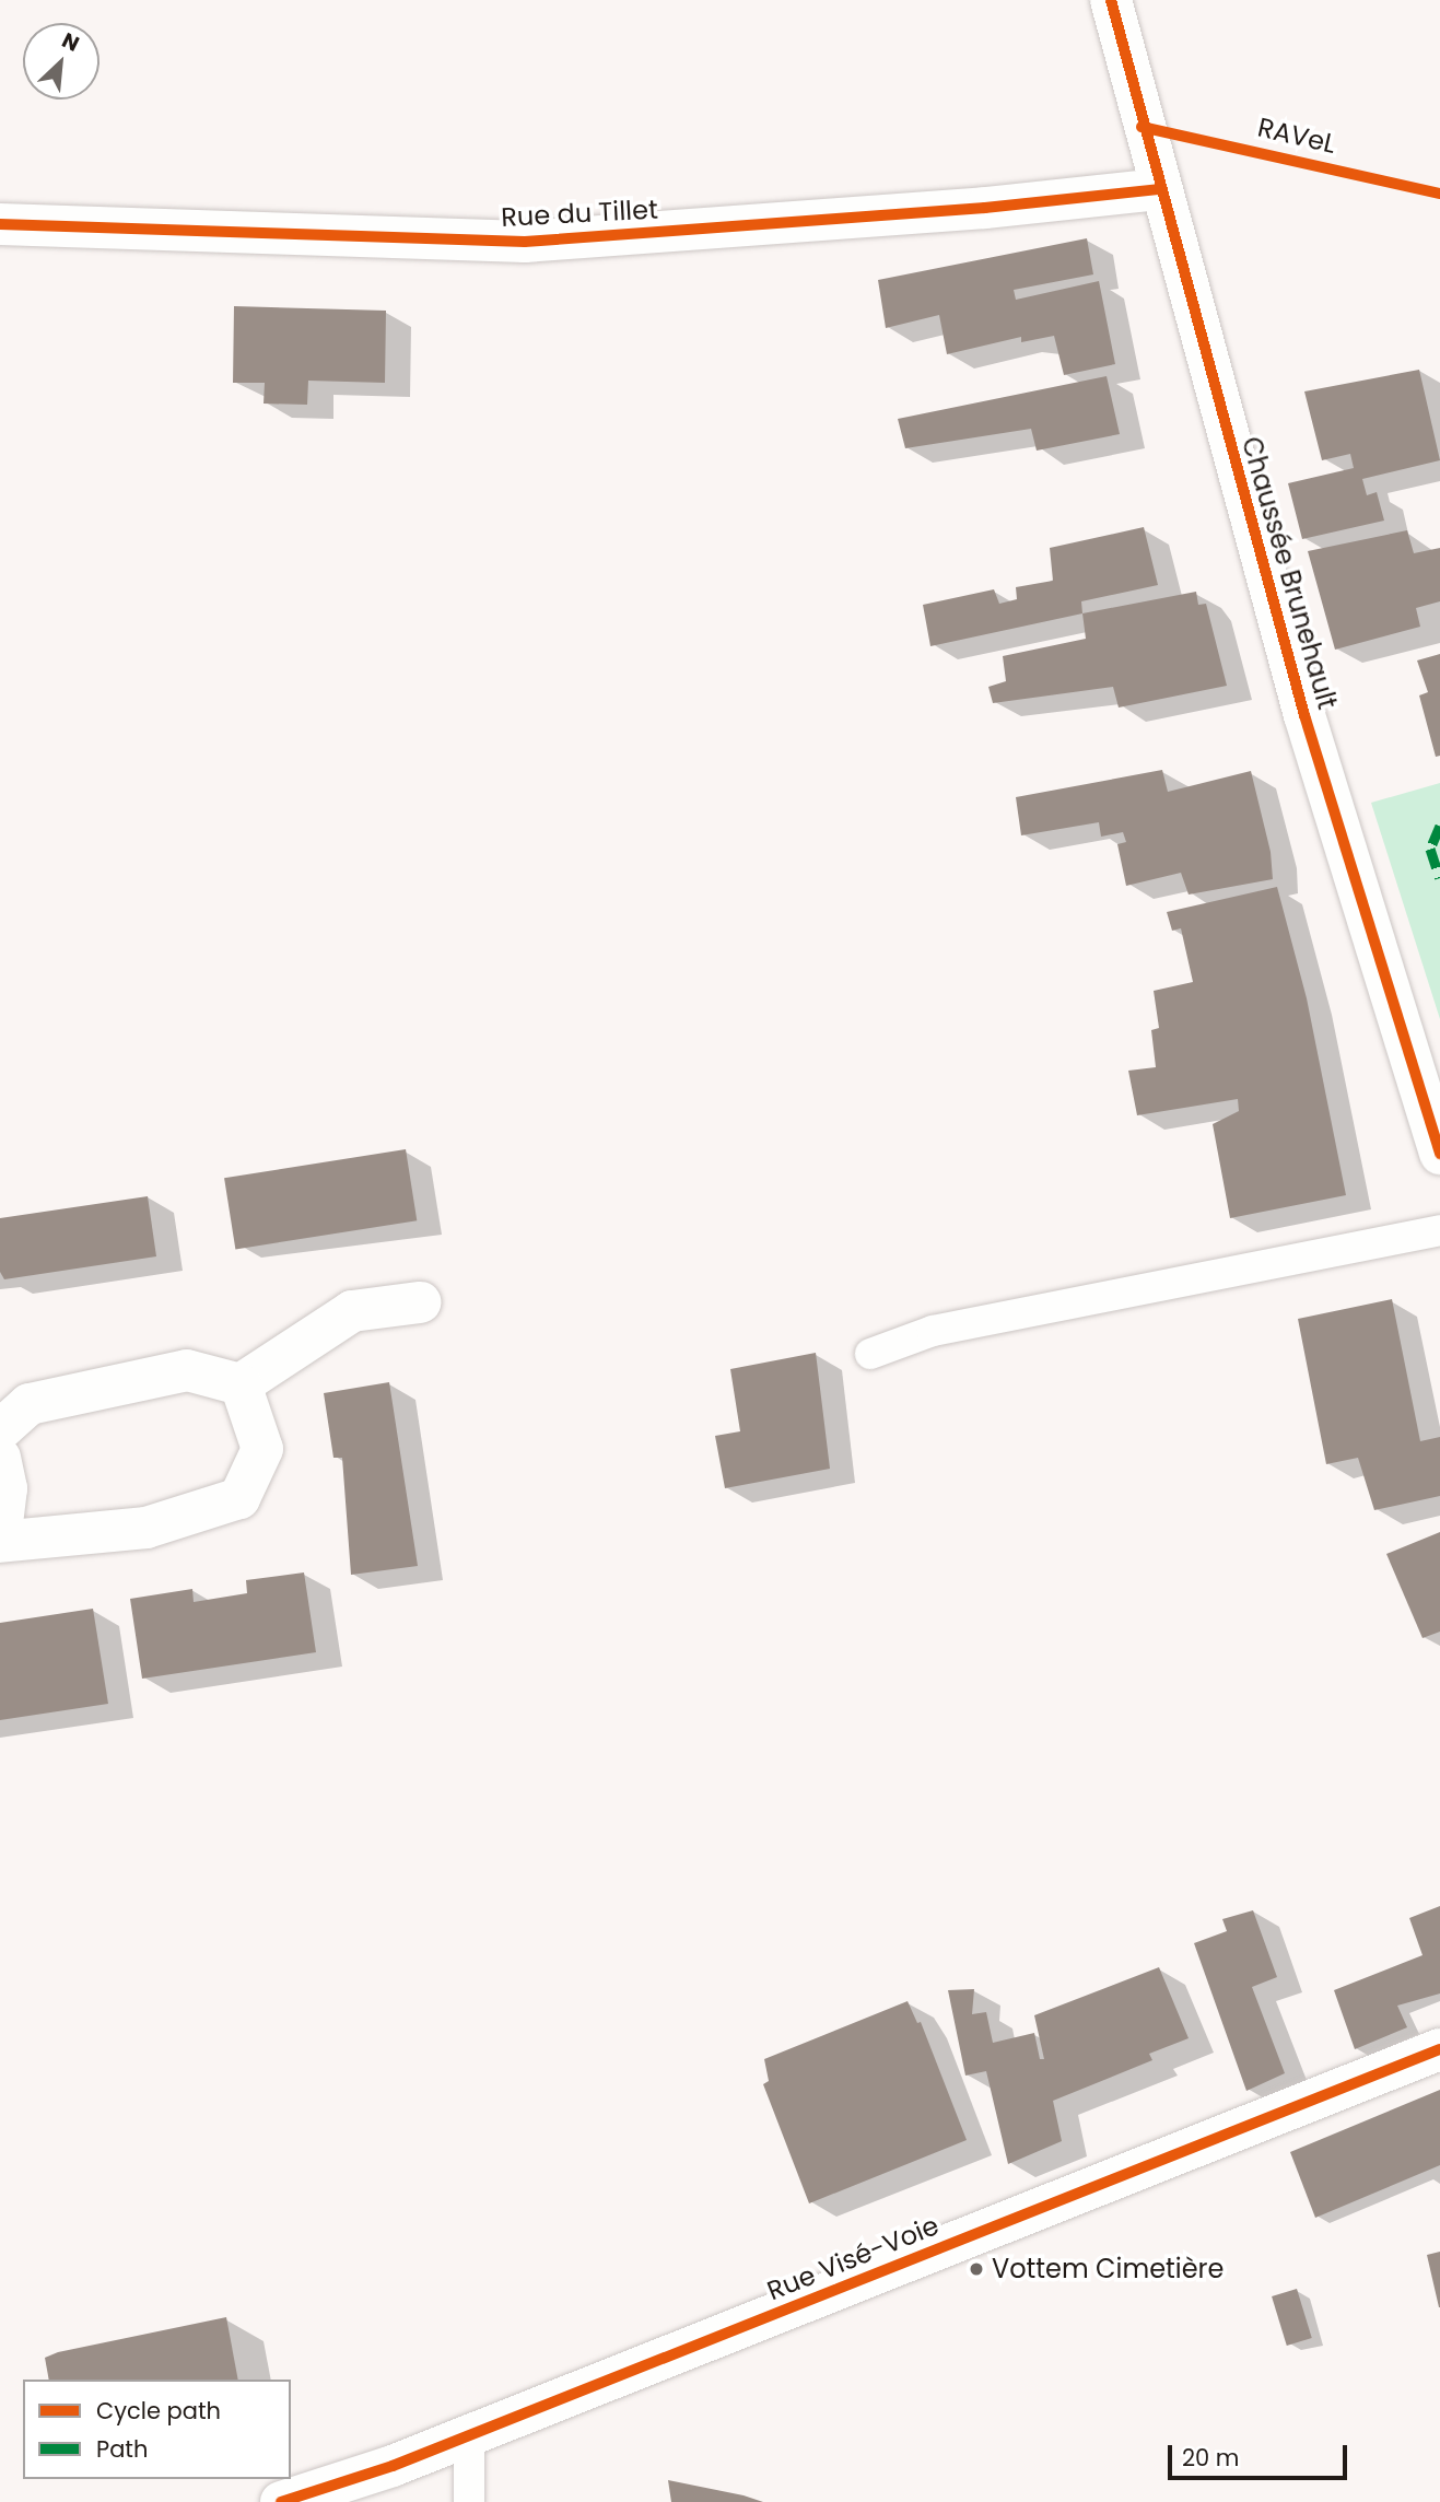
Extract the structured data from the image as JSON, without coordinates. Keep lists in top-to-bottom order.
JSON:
{
  "streets": {
    "street": ["Rue du Tillet", "Chaussée Brunehault", "Rue Visé-Voie"],
    "cycle path": ["RAVeL"]
  },
  "crossings": [
    ["Rue du Tillet", "Chaussée Brunehault"]
  ],
  "places": ["Vottem Cimetière"],
  "legend": ["Cycle path", "Path"],
  "scale_bar": "20 m",
  "north": "top right"
}
